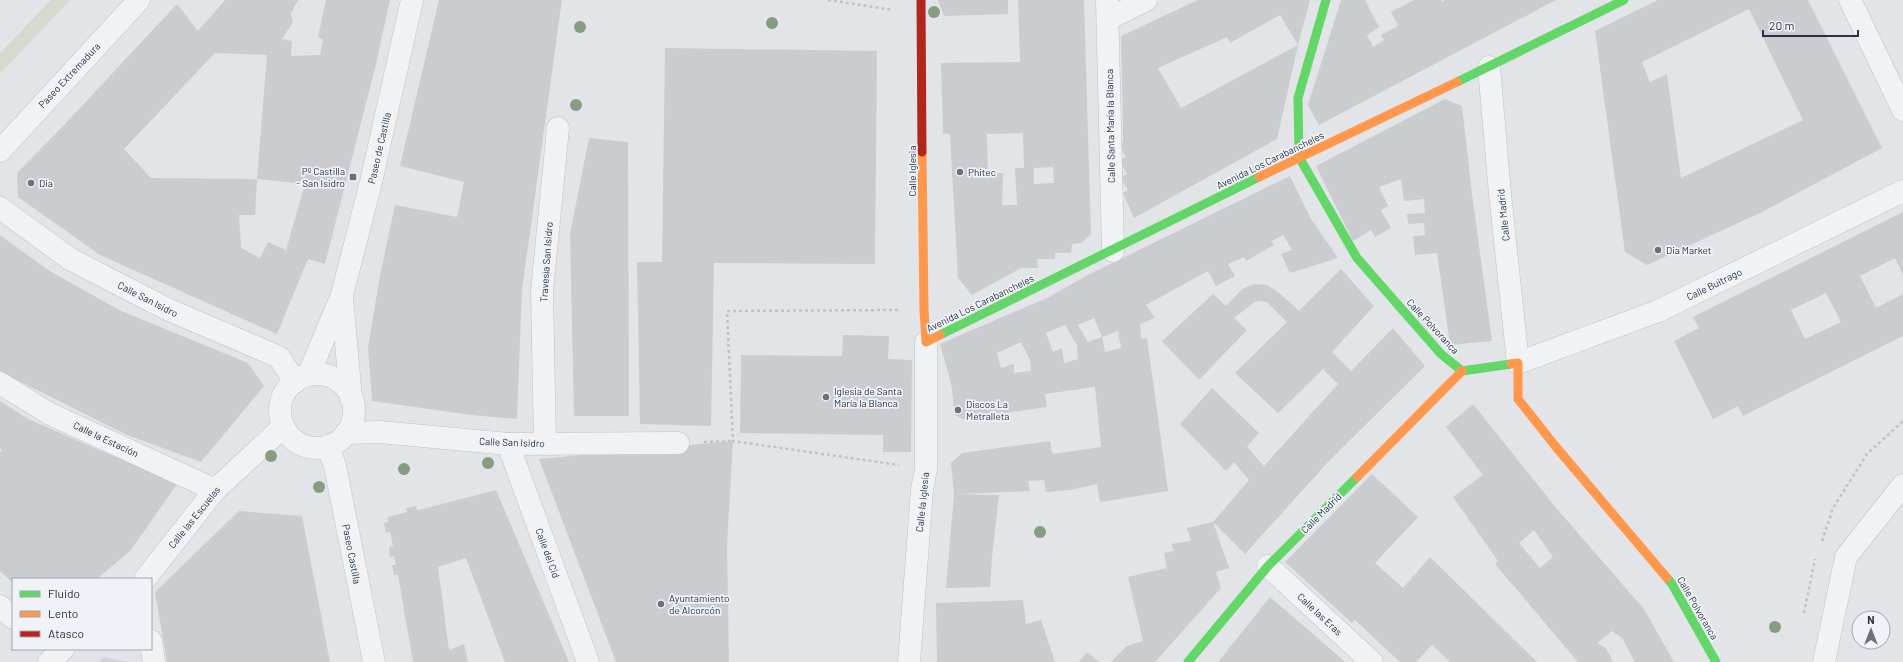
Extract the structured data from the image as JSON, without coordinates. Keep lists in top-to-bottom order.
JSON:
{
  "streets": {
    "street": [
      "Paseo Extremadura",
      "Calle Santa María la Blanca",
      "Paseo de Castilla",
      "Avenida Los Carabancheles",
      "Calle Iglesia",
      "Calle Madrid",
      "Travesía San Isidro",
      "Calle Buitrago",
      "Calle San Isidro",
      "Calle Polvoranca",
      "Calle la Estación",
      "Calle la Iglesia",
      "Calle las Escuelas",
      "Calle del Cid",
      "Paseo Castilla",
      "Calle las Eras"
    ]
  },
  "crossings": [
    ["Calle Santa María la Blanca", "Avenida Los Carabancheles"],
    ["Paseo de Castilla", "Calle San Isidro"],
    ["Paseo de Castilla", "Calle las Escuelas"],
    ["Paseo de Castilla", "Paseo Castilla"],
    ["Avenida Los Carabancheles", "Calle Iglesia"],
    ["Avenida Los Carabancheles", "Calle Madrid"],
    ["Avenida Los Carabancheles", "Calle Polvoranca"],
    ["Avenida Los Carabancheles", "Calle la Iglesia"],
    ["Calle Iglesia", "Calle la Iglesia"],
    ["Calle Madrid", "Calle Buitrago"],
    ["Calle Madrid", "Calle Polvoranca"],
    ["Calle Madrid", "Calle las Eras"],
    ["Travesía San Isidro", "Calle San Isidro"],
    ["Calle Buitrago", "Calle Polvoranca"],
    ["Calle San Isidro", "Calle las Escuelas"],
    ["Calle San Isidro", "Calle del Cid"],
    ["Calle San Isidro", "Paseo Castilla"],
    ["Calle la Estación", "Calle las Escuelas"],
    ["Calle las Escuelas", "Paseo Castilla"]
  ],
  "places": {
    "other": [
      "Phitec",
      "Dia",
      "Dia Market",
      "Iglesia de Santa María la Blanca",
      "Discos La Metralleta",
      "Ayuntamiento de Alcorcón"
    ],
    "transit": ["Pº Castilla - San Isidro"]
  },
  "legend": ["Fluido", "Lento", "Atasco"],
  "scale_bar": "20 m",
  "north": "top"
}
